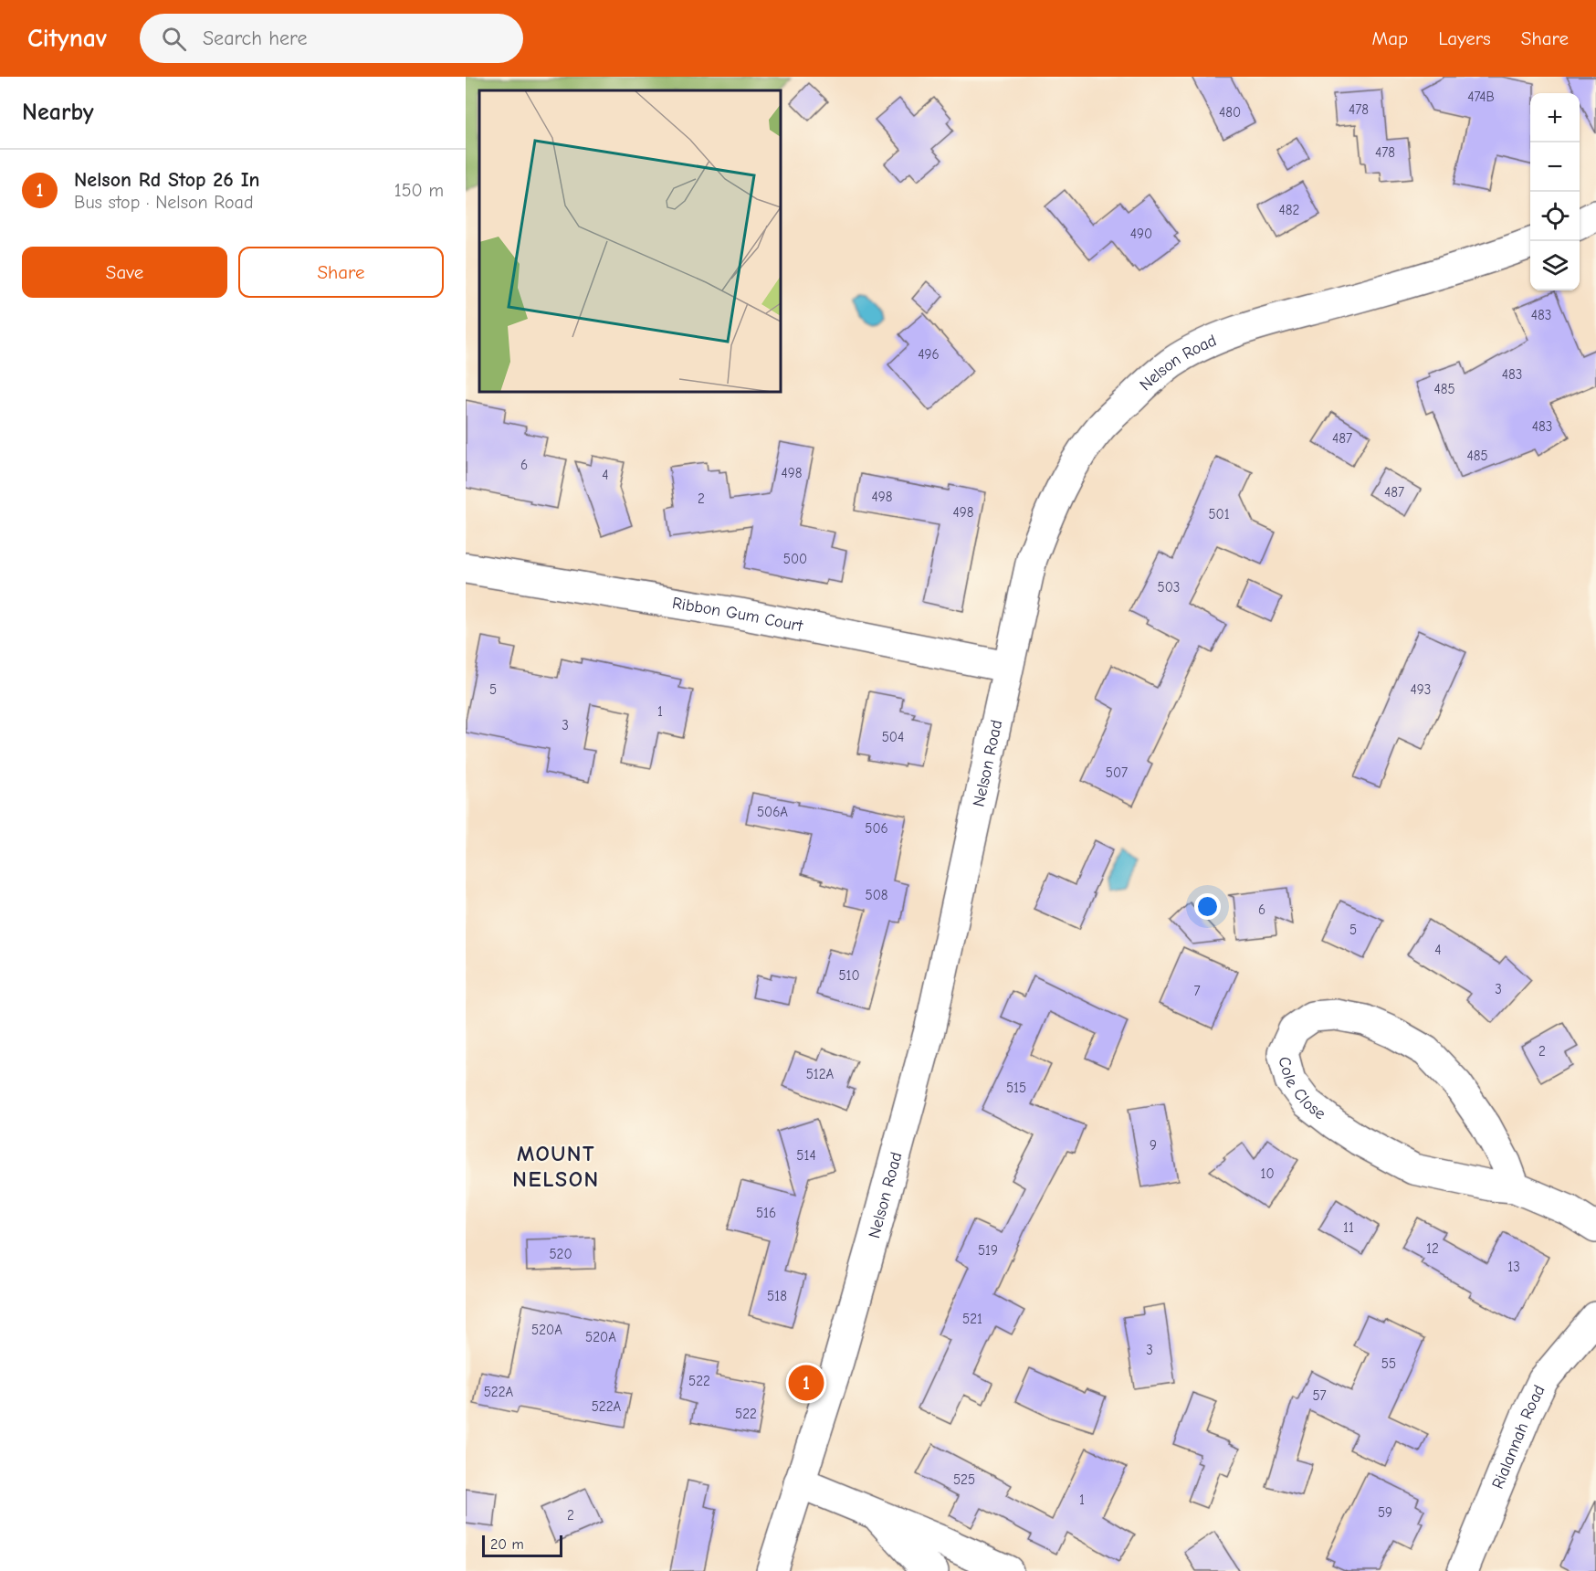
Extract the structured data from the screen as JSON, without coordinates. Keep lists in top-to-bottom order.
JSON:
{
  "streets": {
    "street": [
      "Nelson Road",
      "Ribbon Gum Court",
      "Cole Close",
      "Rialannah Road"
    ]
  },
  "crossings": [
    ["Nelson Road", "Ribbon Gum Court"]
  ],
  "districts": ["MOUNT NELSON"],
  "house_numbers": [
    "474B",
    "478",
    "480",
    "478",
    "482",
    "490",
    "483",
    "496",
    "483",
    "485",
    "483",
    "487",
    "485",
    "6",
    "498",
    "4",
    "487",
    "498",
    "2",
    "498",
    "501",
    "500",
    "503",
    "5",
    "493",
    "1",
    "3",
    "504",
    "507",
    "506A",
    "506",
    "508",
    "6",
    "5",
    "4",
    "510",
    "3",
    "7",
    "2",
    "512A",
    "515",
    "9",
    "514",
    "10",
    "516",
    "11",
    "12",
    "519",
    "520",
    "13",
    "518",
    "521",
    "520A",
    "520A",
    "3",
    "55",
    "522",
    "522A",
    "57",
    "522A",
    "522",
    "525",
    "1",
    "59",
    "2"
  ],
  "scale_bar": "20 m",
  "page": {
    "header": "Citynav",
    "search": "Search here",
    "nav": ["Map", "Layers", "Share"],
    "heading": "Nearby",
    "map_buttons": ["+", "−"],
    "list": [
      {
        "mark": "1",
        "name": "Nelson Rd Stop 26 In",
        "note": "Bus stop · Nelson Road",
        "value": "150 m"
      }
    ],
    "buttons": ["Save", "Share"],
    "pins": "1",
    "scale": "20 m"
  }
}
